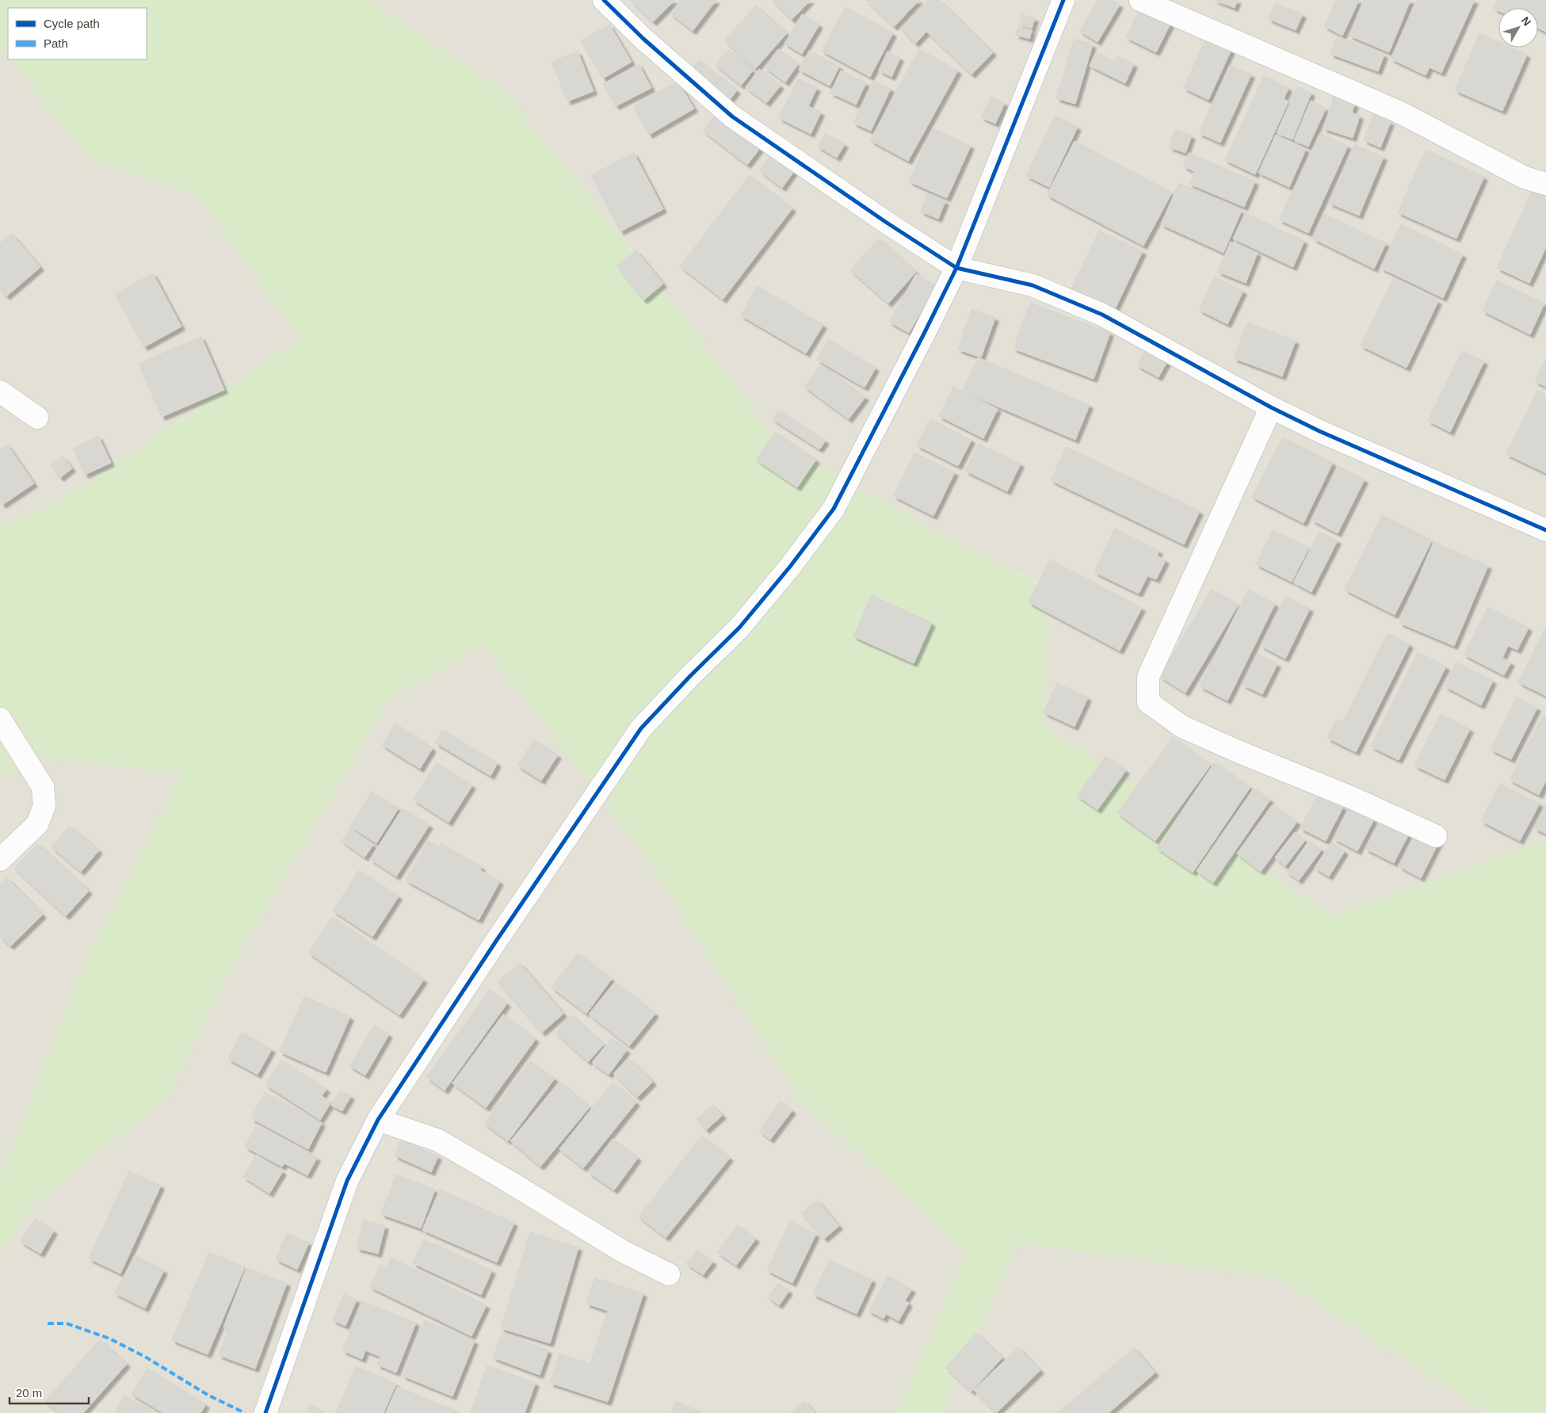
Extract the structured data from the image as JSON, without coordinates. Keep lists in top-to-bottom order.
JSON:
{
  "legend": ["Cycle path", "Path"],
  "scale_bar": "20 m",
  "north": "top right"
}
